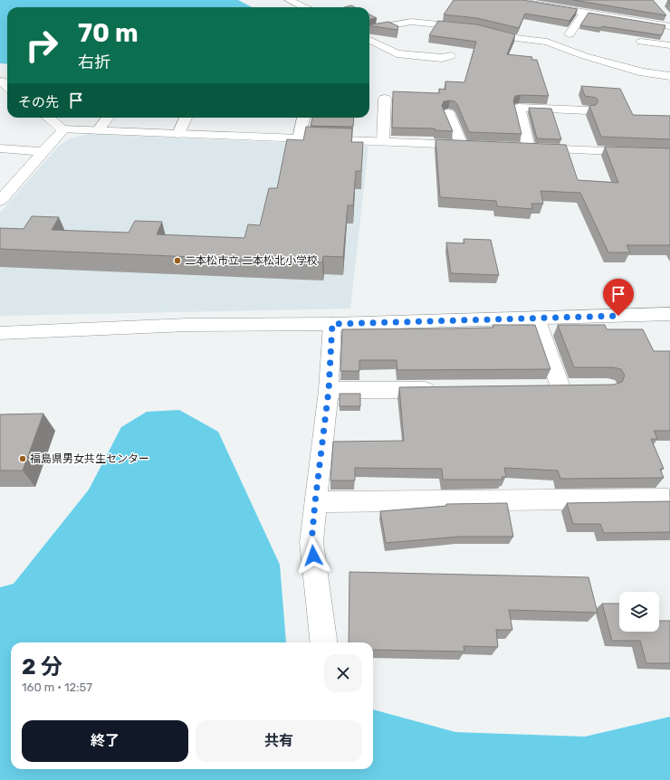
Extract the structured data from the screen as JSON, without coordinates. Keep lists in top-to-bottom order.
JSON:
{
  "places": ["二本松市立 二本松北小学校", "福島県男女共生センター"],
  "page": {
    "turn": ["70 m", "右折"],
    "then": "その先",
    "heading": ["2 分", "160 m · 12:57"],
    "buttons": ["終了", "共有"]
  }
}
